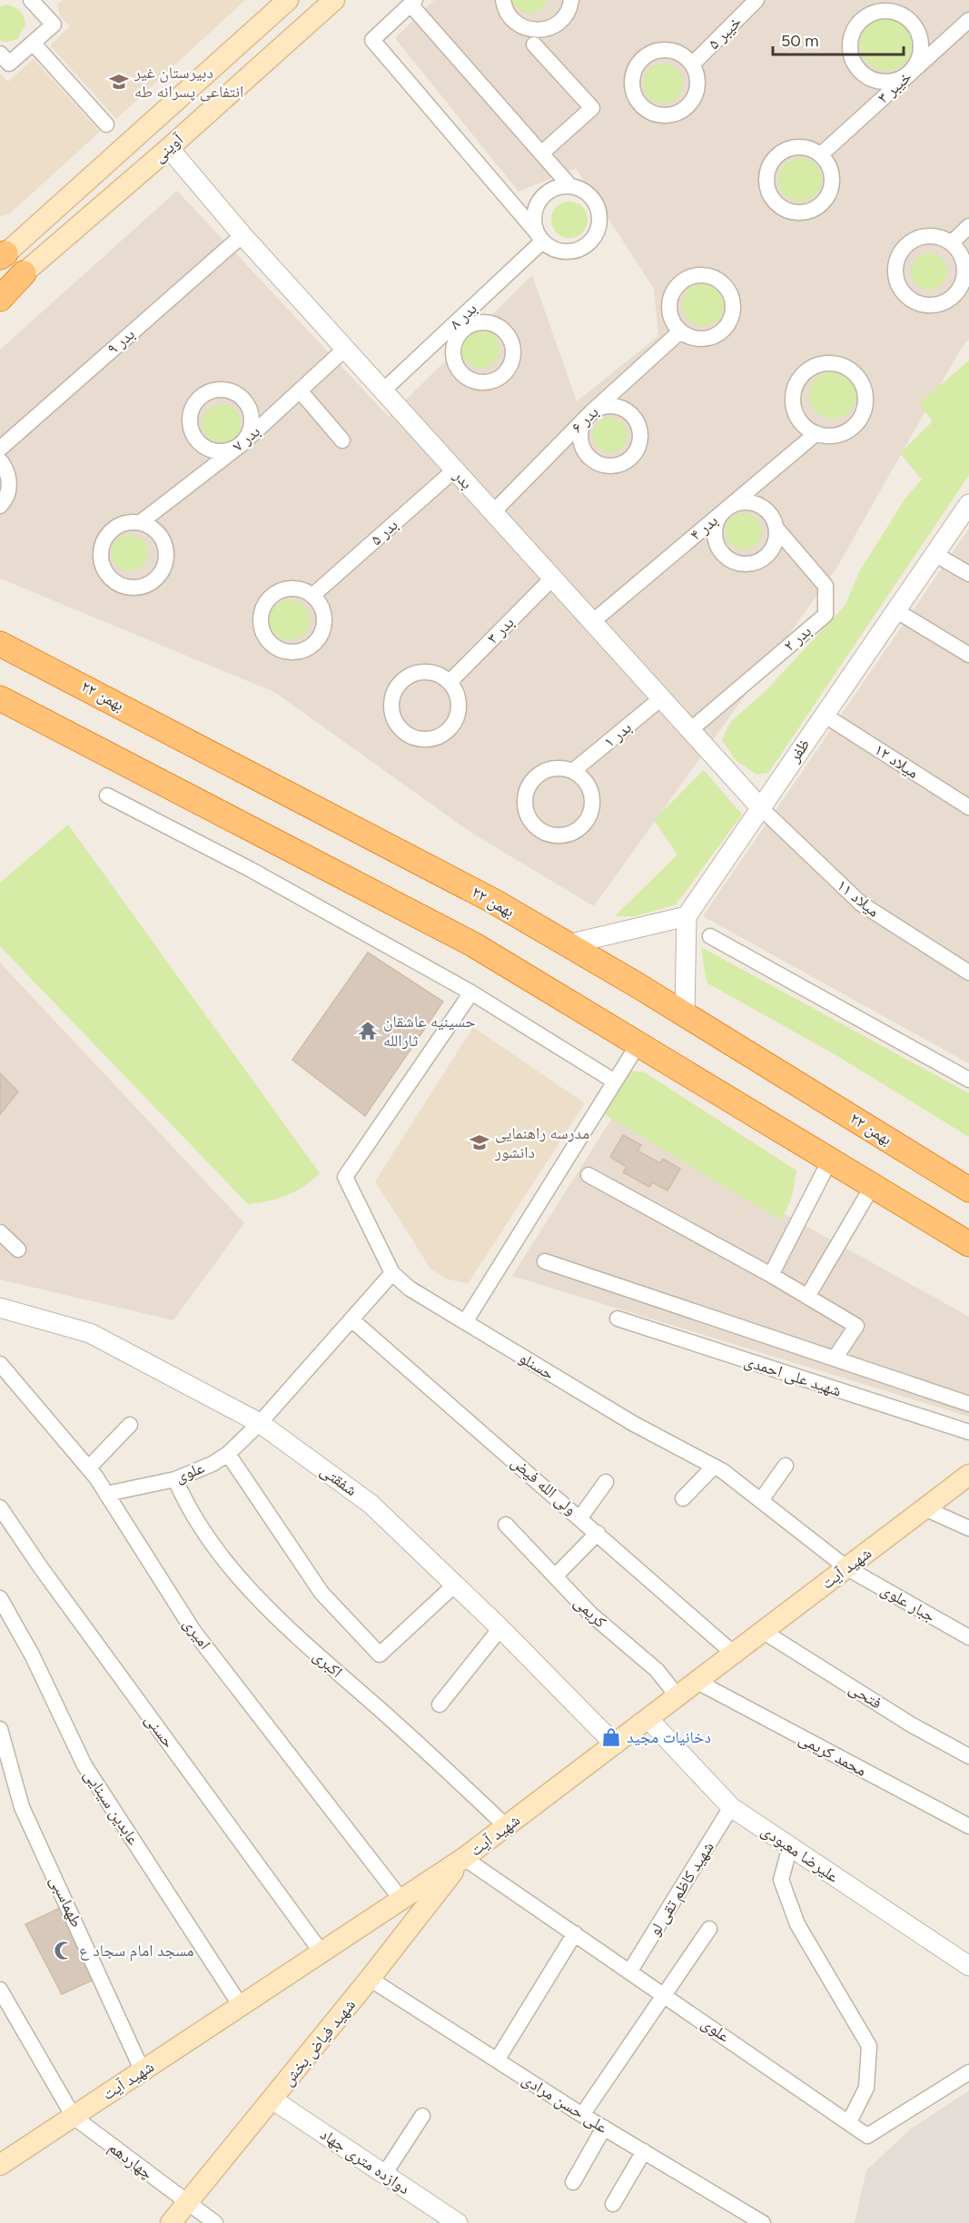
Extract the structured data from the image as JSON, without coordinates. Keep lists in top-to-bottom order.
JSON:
{
  "streets": {
    "highway": ["۲۲ بهمن"],
    "main road": ["آوینی", "شهید آیت", "شهید فیاض بخش"],
    "street": [
      "خیبر ۵",
      "خیبر ۳",
      "بدر ۸",
      "بدر ۹",
      "بدر ۶",
      "بدر ۷",
      "بدر",
      "بدر ۴",
      "بدر ۵",
      "بدر ۳",
      "بدر ۲",
      "بدر ۱",
      "ظفر",
      "میلاد ۱۲",
      "میلاد ۱۱",
      "حسنلو",
      "شهید علی احمدی",
      "علوی",
      "شفقتی",
      "ولی الله فیض",
      "جبار علوی",
      "کریمی",
      "امیری",
      "اکبری",
      "فتحی",
      "حسنی",
      "محمد کریمی",
      "عابدین سینایی",
      "علیرضا معبودی",
      "شهید کاظم تقی لو",
      "طهماسبی",
      "علی حسن مرادی",
      "چهاردهم",
      "دوازده متری جهاد"
    ]
  },
  "crossings": [
    ["آوینی", "بدر"],
    ["بدر ۸", "بدر"],
    ["بدر ۹", "بدر"],
    ["بدر ۶", "بدر"],
    ["بدر ۷", "بدر"],
    ["بدر", "بدر ۴"],
    ["بدر", "بدر ۵"],
    ["بدر", "بدر ۳"],
    ["بدر", "بدر ۲"],
    ["بدر", "بدر ۱"],
    ["بدر", "ظفر"],
    ["بدر", "میلاد ۱۱"],
    ["بدر ۴", "بدر ۲"],
    ["ظفر", "میلاد ۱۲"],
    ["ظفر", "میلاد ۱۱"],
    ["حسنلو", "شهید آیت"],
    ["حسنلو", "جبار علوی"],
    ["علوی", "شفقتی"],
    ["علوی", "شهید آیت"],
    ["علوی", "امیری"],
    ["علوی", "اکبری"],
    ["علوی", "شهید کاظم تقی لو"],
    ["علوی", "شهید فیاض بخش"],
    ["شفقتی", "شهید آیت"],
    ["ولی الله فیض", "شهید آیت"],
    ["شهید آیت", "جبار علوی"],
    ["شهید آیت", "کریمی"],
    ["شهید آیت", "امیری"],
    ["شهید آیت", "اکبری"],
    ["شهید آیت", "فتحی"],
    ["شهید آیت", "حسنی"],
    ["شهید آیت", "محمد کریمی"],
    ["شهید آیت", "عابدین سینایی"],
    ["شهید آیت", "علیرضا معبودی"],
    ["شهید آیت", "طهماسبی"],
    ["شهید آیت", "شهید فیاض بخش"],
    ["شهید آیت", "چهاردهم"],
    ["علیرضا معبودی", "شهید کاظم تقی لو"],
    ["شهید فیاض بخش", "علی حسن مرادی"],
    ["شهید فیاض بخش", "چهاردهم"],
    ["شهید فیاض بخش", "دوازده متری جهاد"]
  ],
  "places": {
    "school or university": ["دبیرستان غیر انتفاعی پسرانه طه", "مدرسه راهنمایی دانشور"],
    "temple": ["حسینیه عاشقان ثارالله"],
    "shop": ["دخانیات مجید"],
    "mosque": ["مسجد امام سجاد ع"]
  },
  "scale_bar": "50 m"
}
